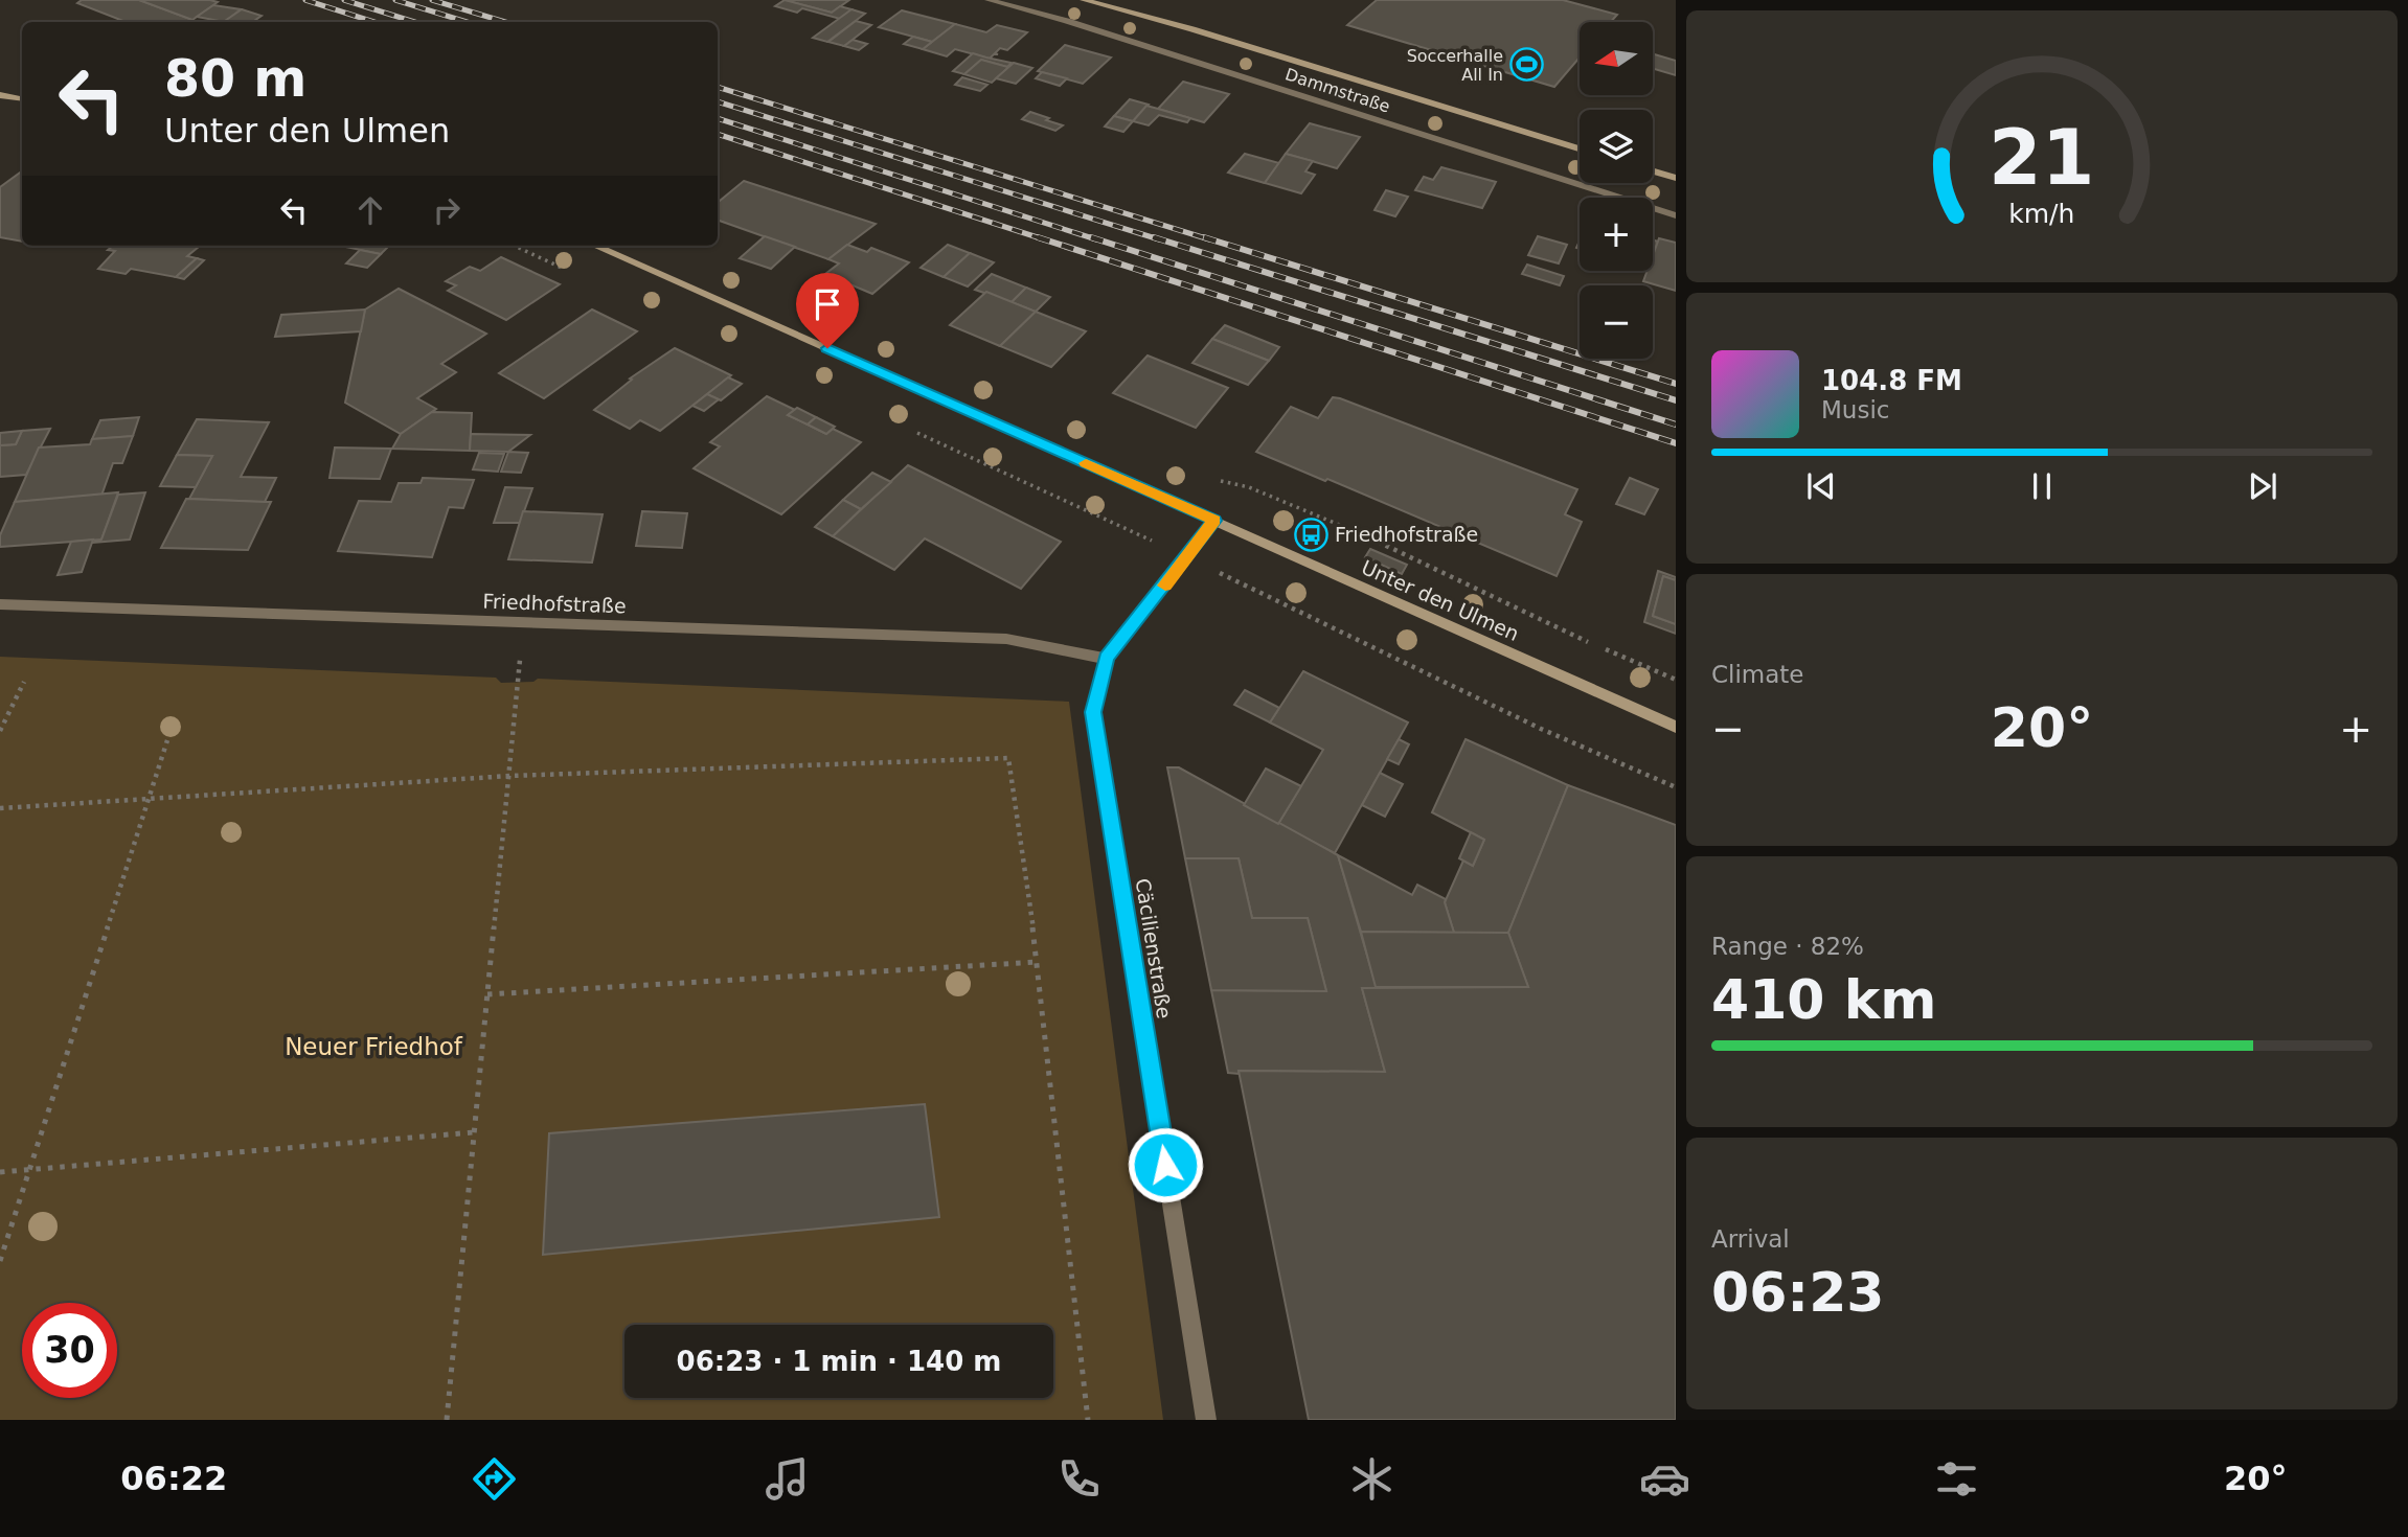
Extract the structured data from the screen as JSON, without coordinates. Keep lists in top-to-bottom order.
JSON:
{
  "streets": {
    "main road": ["Dammstraße", "Unter den Ulmen"],
    "street": ["Friedhofstraße", "Cäcilienstraße"]
  },
  "crossings": [
    ["Unter den Ulmen", "Cäcilienstraße"],
    ["Friedhofstraße", "Cäcilienstraße"]
  ],
  "parks": ["Neuer Friedhof"],
  "places": {
    "sports": ["Soccerhalle All In"],
    "bus stop": ["Friedhofstraße"]
  },
  "north": "left",
  "page": {
    "map_buttons": ["+", "−"],
    "turn": ["80 m", "Unter den Ulmen"],
    "song": ["104.8 FM", "Music"],
    "tile": [
      "Climate",
      ["Range · 82%", "410 km"],
      ["Arrival", "06:23"]
    ],
    "heat": ["−", "20°", "+"],
    "limit": "30",
    "trip": "06:23 · 1 min · 140 m",
    "tabs": ["06:22", "20°"],
    "gauge": ["21", "km/h"]
  }
}
